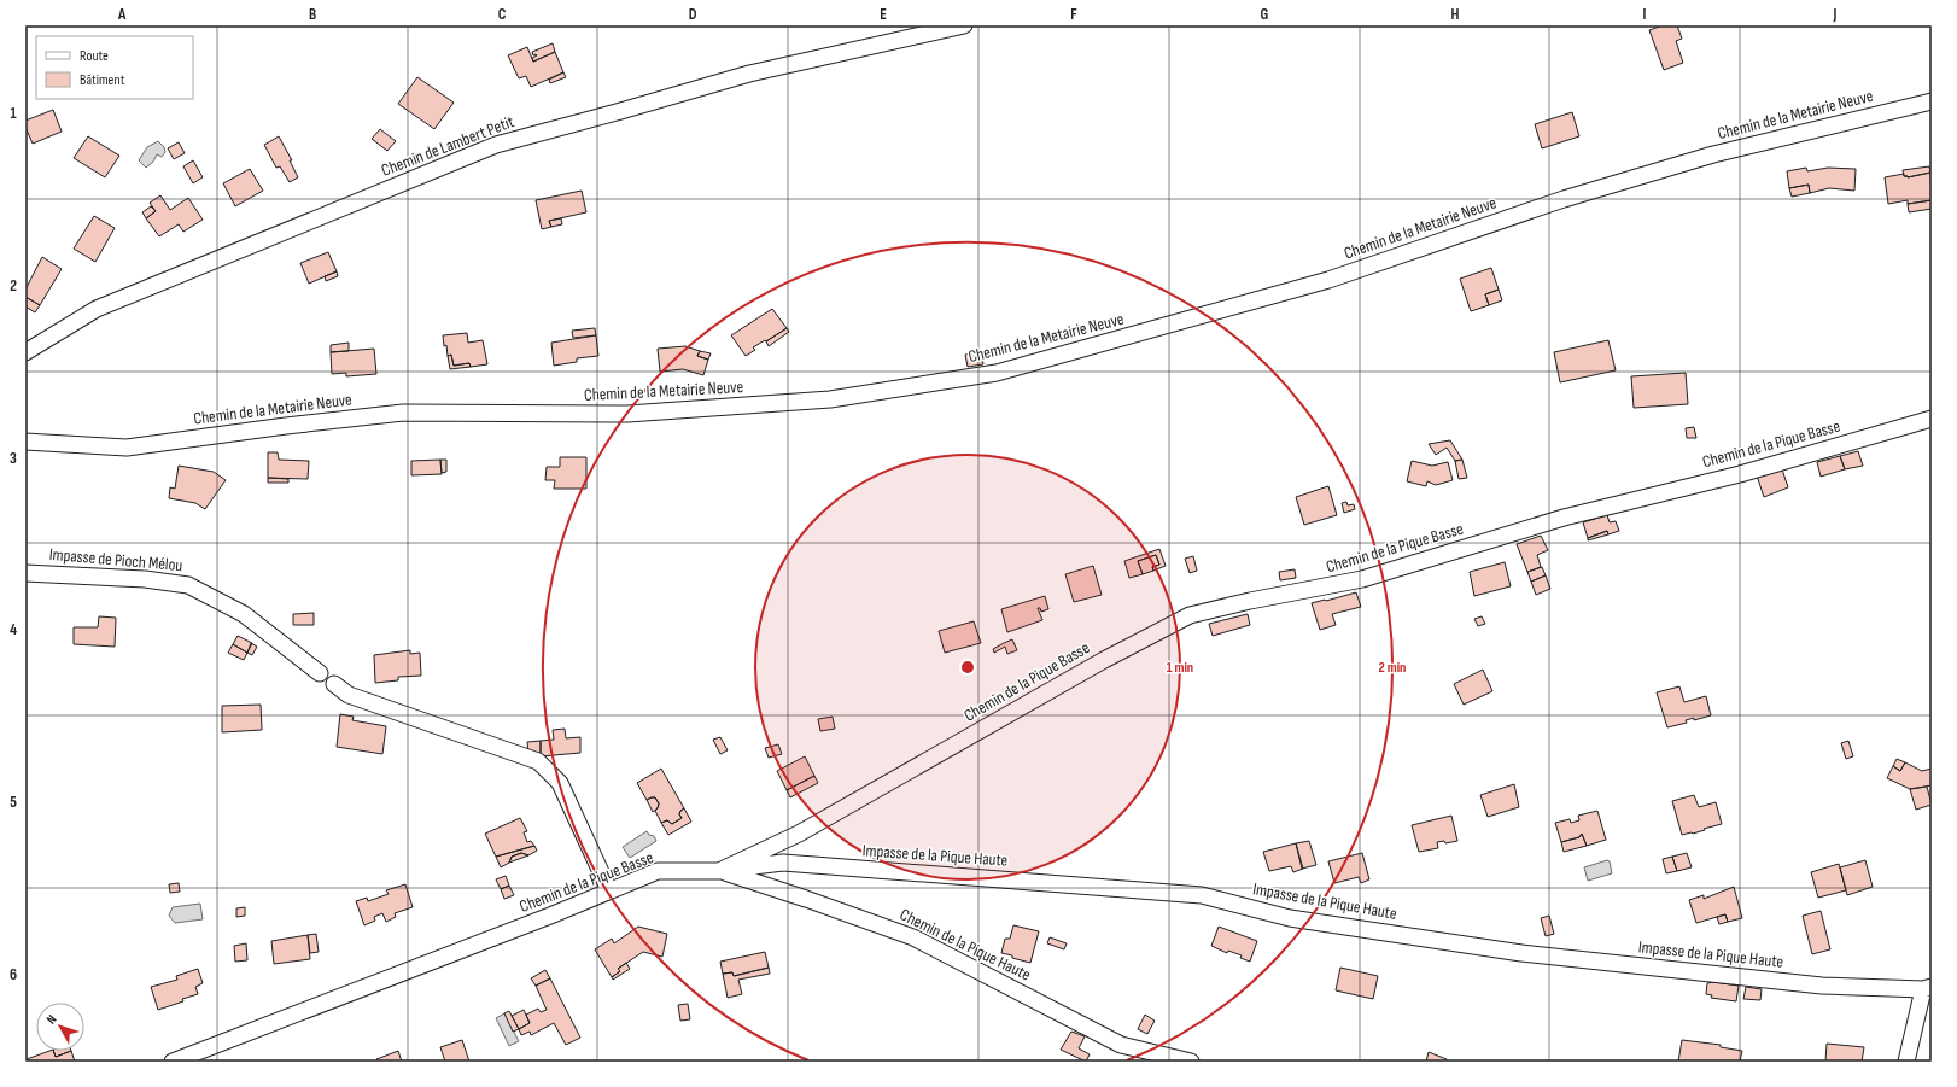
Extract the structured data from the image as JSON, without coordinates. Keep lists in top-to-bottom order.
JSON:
{
  "streets": {
    "street": [
      "Chemin de la Metairie Neuve",
      "Chemin de Lambert Petit",
      "Chemin de la Pique Basse",
      "Impasse de Pioch Mélou",
      "Impasse de la Pique Haute",
      "Chemin de la Pique Haute"
    ]
  },
  "crossings": [
    ["Chemin de la Pique Basse", "Impasse de la Pique Haute"],
    ["Chemin de la Pique Basse", "Chemin de la Pique Haute"],
    ["Impasse de la Pique Haute", "Chemin de la Pique Haute"]
  ],
  "legend": ["Route", "Bâtiment"],
  "north": "top left",
  "grid": {
    "columns": [
      "A",
      "B",
      "C",
      "D",
      "E",
      "F",
      "G",
      "H",
      "I",
      "J"
    ],
    "rows": [
      "1",
      "2",
      "3",
      "4",
      "5",
      "6"
    ]
  },
  "rings": ["1 min", "2 min"]
}
